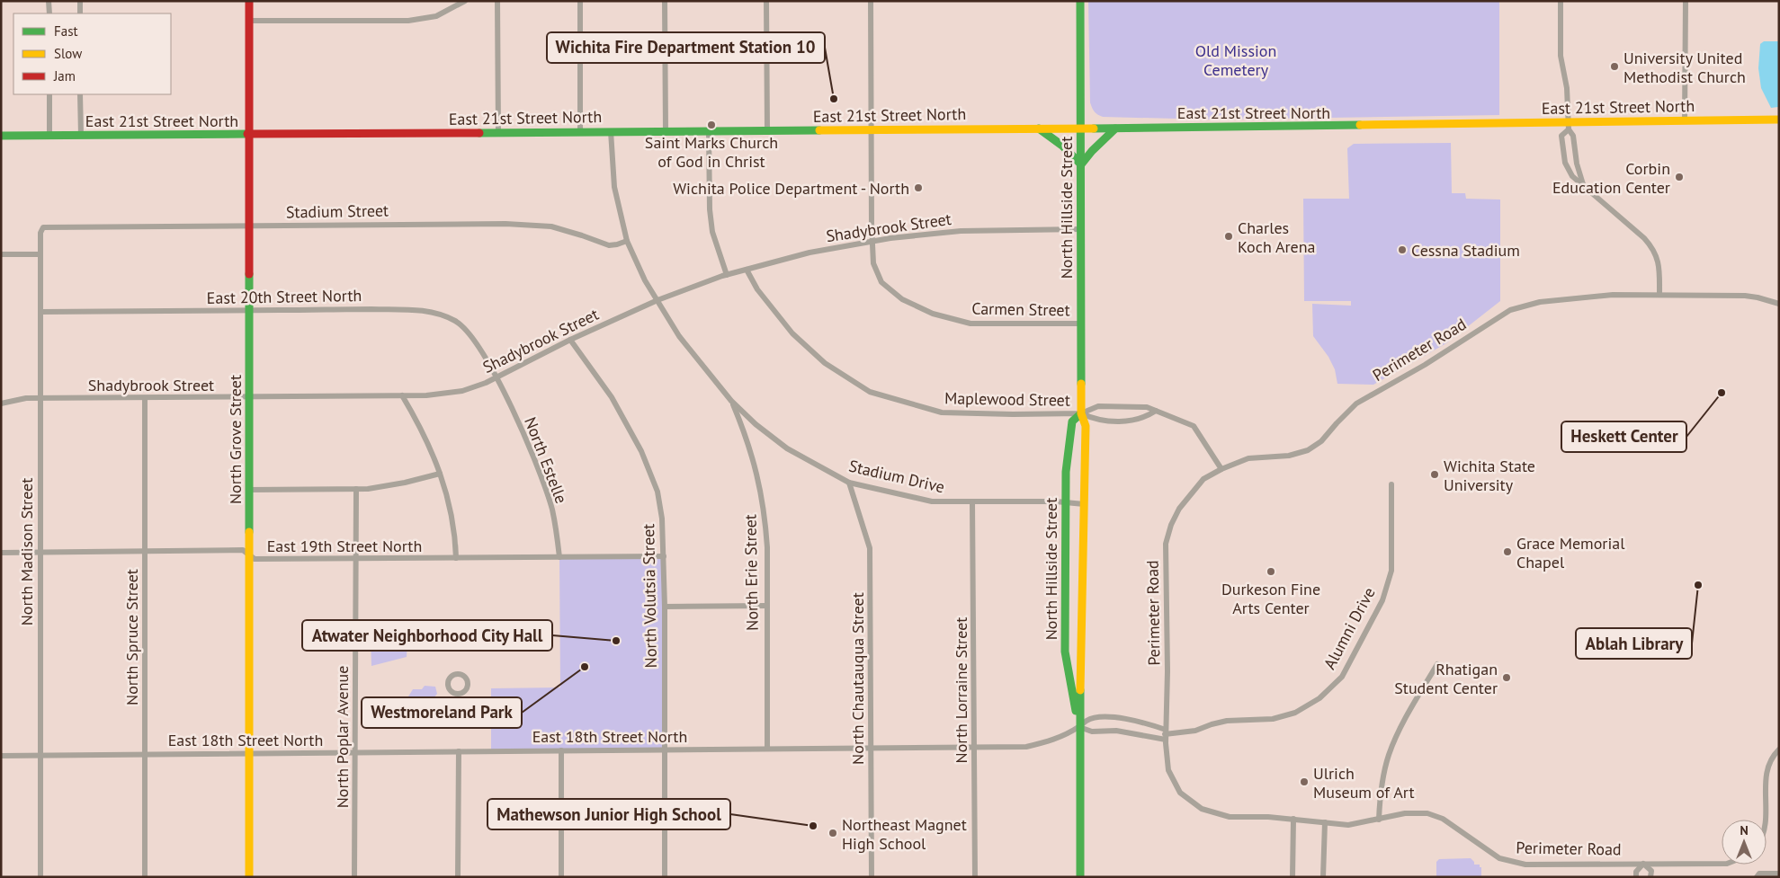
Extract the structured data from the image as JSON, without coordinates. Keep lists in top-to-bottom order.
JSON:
{
  "streets": {
    "main road": ["East 21st Street North", "North Hillside Street", "North Grove Street"],
    "street": [
      "Stadium Street",
      "Shadybrook Street",
      "East 20th Street North",
      "Carmen Street",
      "Perimeter Road",
      "Maplewood Street",
      "North Estelle",
      "Stadium Drive",
      "East 19th Street North",
      "North Madison Street",
      "North Erie Street",
      "North Volutsia Street",
      "Alumni Drive",
      "North Spruce Street",
      "North Chautauqua Street",
      "North Lorraine Street",
      "East 18th Street North",
      "North Poplar Avenue"
    ]
  },
  "crossings": [
    ["East 21st Street North", "North Hillside Street"],
    ["East 21st Street North", "Carmen Street"],
    ["East 21st Street North", "North Grove Street"],
    ["North Hillside Street", "Shadybrook Street"],
    ["North Hillside Street", "Carmen Street"],
    ["North Hillside Street", "Maplewood Street"],
    ["North Hillside Street", "Stadium Drive"],
    ["North Hillside Street", "Alumni Drive"],
    ["North Hillside Street", "East 18th Street North"],
    ["Stadium Street", "North Grove Street"],
    ["Stadium Street", "Stadium Drive"],
    ["Stadium Street", "North Madison Street"],
    ["Shadybrook Street", "East 20th Street North"],
    ["Shadybrook Street", "Carmen Street"],
    ["Shadybrook Street", "Maplewood Street"],
    ["Shadybrook Street", "North Grove Street"],
    ["Shadybrook Street", "North Estelle"],
    ["Shadybrook Street", "Stadium Drive"],
    ["Shadybrook Street", "North Madison Street"],
    ["Shadybrook Street", "North Volutsia Street"],
    ["Shadybrook Street", "North Spruce Street"],
    ["East 20th Street North", "North Grove Street"],
    ["East 20th Street North", "North Estelle"],
    ["East 20th Street North", "North Madison Street"],
    ["Perimeter Road", "Alumni Drive"],
    ["North Grove Street", "East 19th Street North"],
    ["North Grove Street", "East 18th Street North"],
    ["North Estelle", "East 19th Street North"],
    ["Stadium Drive", "North Erie Street"],
    ["Stadium Drive", "North Chautauqua Street"],
    ["Stadium Drive", "North Lorraine Street"],
    ["East 19th Street North", "North Madison Street"],
    ["East 19th Street North", "North Volutsia Street"],
    ["East 19th Street North", "North Spruce Street"],
    ["East 19th Street North", "North Poplar Avenue"],
    ["North Madison Street", "East 18th Street North"],
    ["North Erie Street", "East 18th Street North"],
    ["North Volutsia Street", "East 18th Street North"],
    ["Alumni Drive", "East 18th Street North"],
    ["North Spruce Street", "East 18th Street North"],
    ["North Chautauqua Street", "East 18th Street North"],
    ["North Lorraine Street", "East 18th Street North"],
    ["East 18th Street North", "North Poplar Avenue"]
  ],
  "parks": ["Old Mission Cemetery"],
  "places": [
    "University United Methodist Church",
    "Wichita Fire Department Station 10",
    "Saint Marks Church of God in Christ",
    "Corbin Education Center",
    "Wichita Police Department - North",
    "Charles Koch Arena",
    "Cessna Stadium",
    "Heskett Center",
    "Wichita State University",
    "Grace Memorial Chapel",
    "Durkeson Fine Arts Center",
    "Ablah Library",
    "Atwater Neighborhood City Hall",
    "Westmoreland Park",
    "Rhatigan Student Center",
    "Ulrich Museum of Art",
    "Mathewson Junior High School",
    "Northeast Magnet High School"
  ],
  "legend": ["Fast", "Slow", "Jam"],
  "north": "top"
}
